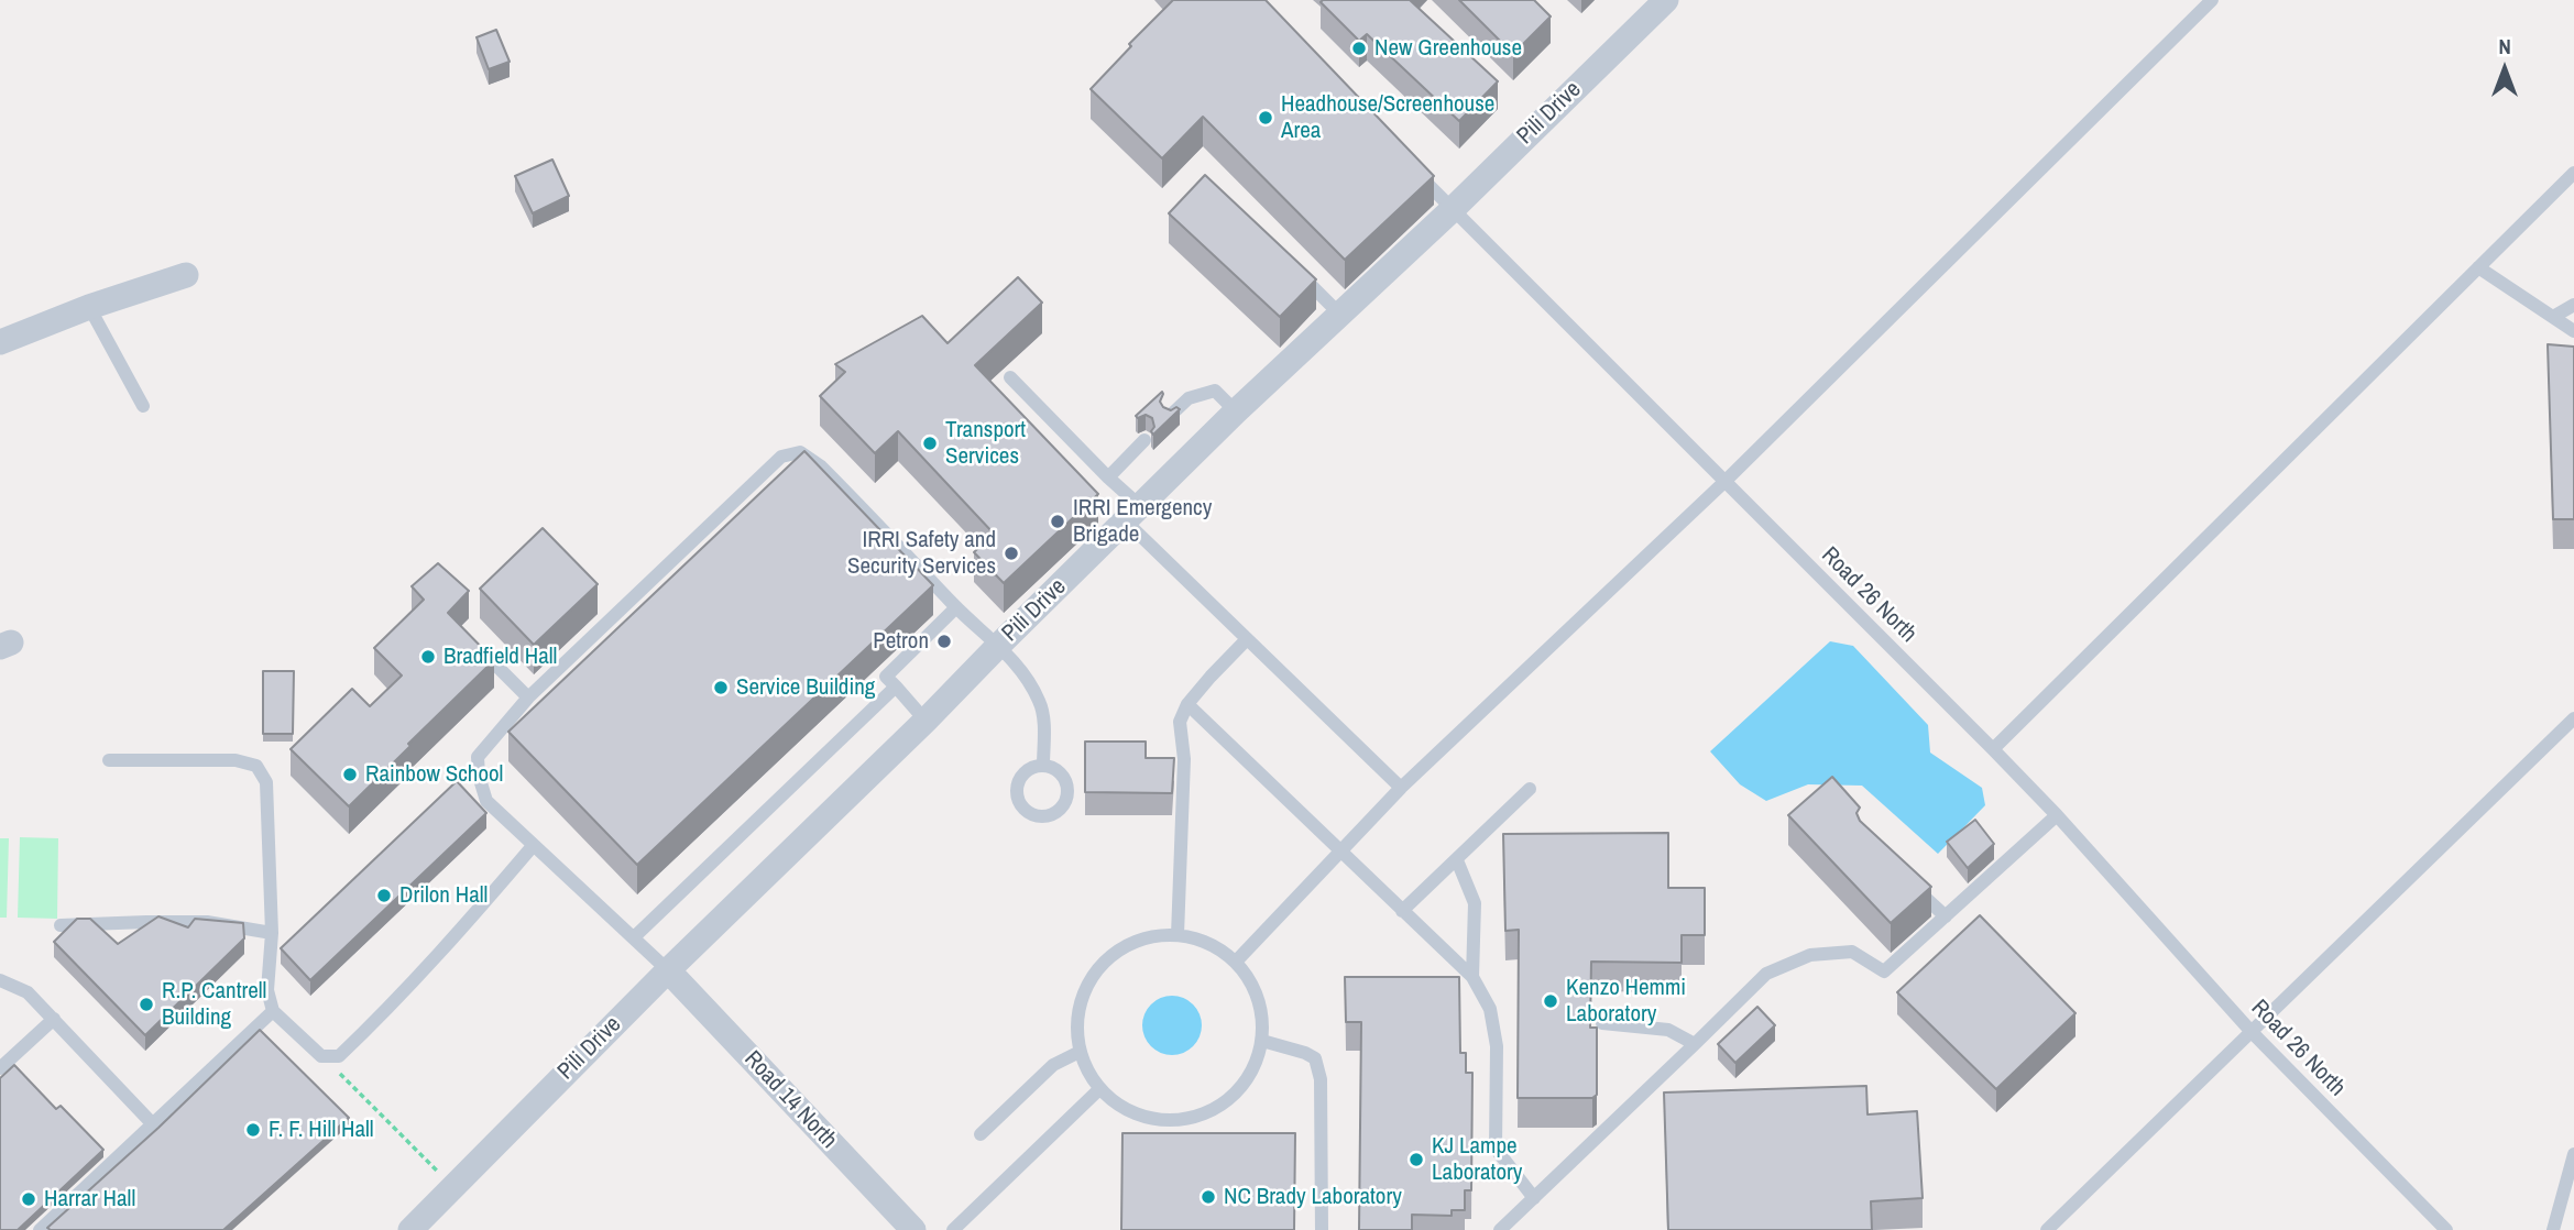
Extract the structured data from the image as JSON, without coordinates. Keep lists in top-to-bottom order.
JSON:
{
  "streets": {
    "street": ["Pili Drive", "Road 14 North"],
    "lane": ["Road 26 North"]
  },
  "crossings": [
    ["Pili Drive", "Road 26 North"],
    ["Pili Drive", "Road 14 North"]
  ],
  "places": [
    "New Greenhouse",
    "Headhouse/Screenhouse Area",
    "Transport Services",
    "IRRI Emergency Brigade",
    "IRRI Safety and Security Services",
    "Petron",
    "Bradfield Hall",
    "Service Building",
    "Rainbow School",
    "Drilon Hall",
    "Kenzo Hemmi Laboratory",
    "R.P. Cantrell Building",
    "F. F. Hill Hall",
    "KJ Lampe Laboratory",
    "NC Brady Laboratory",
    "Harrar Hall"
  ],
  "north": "top"
}
